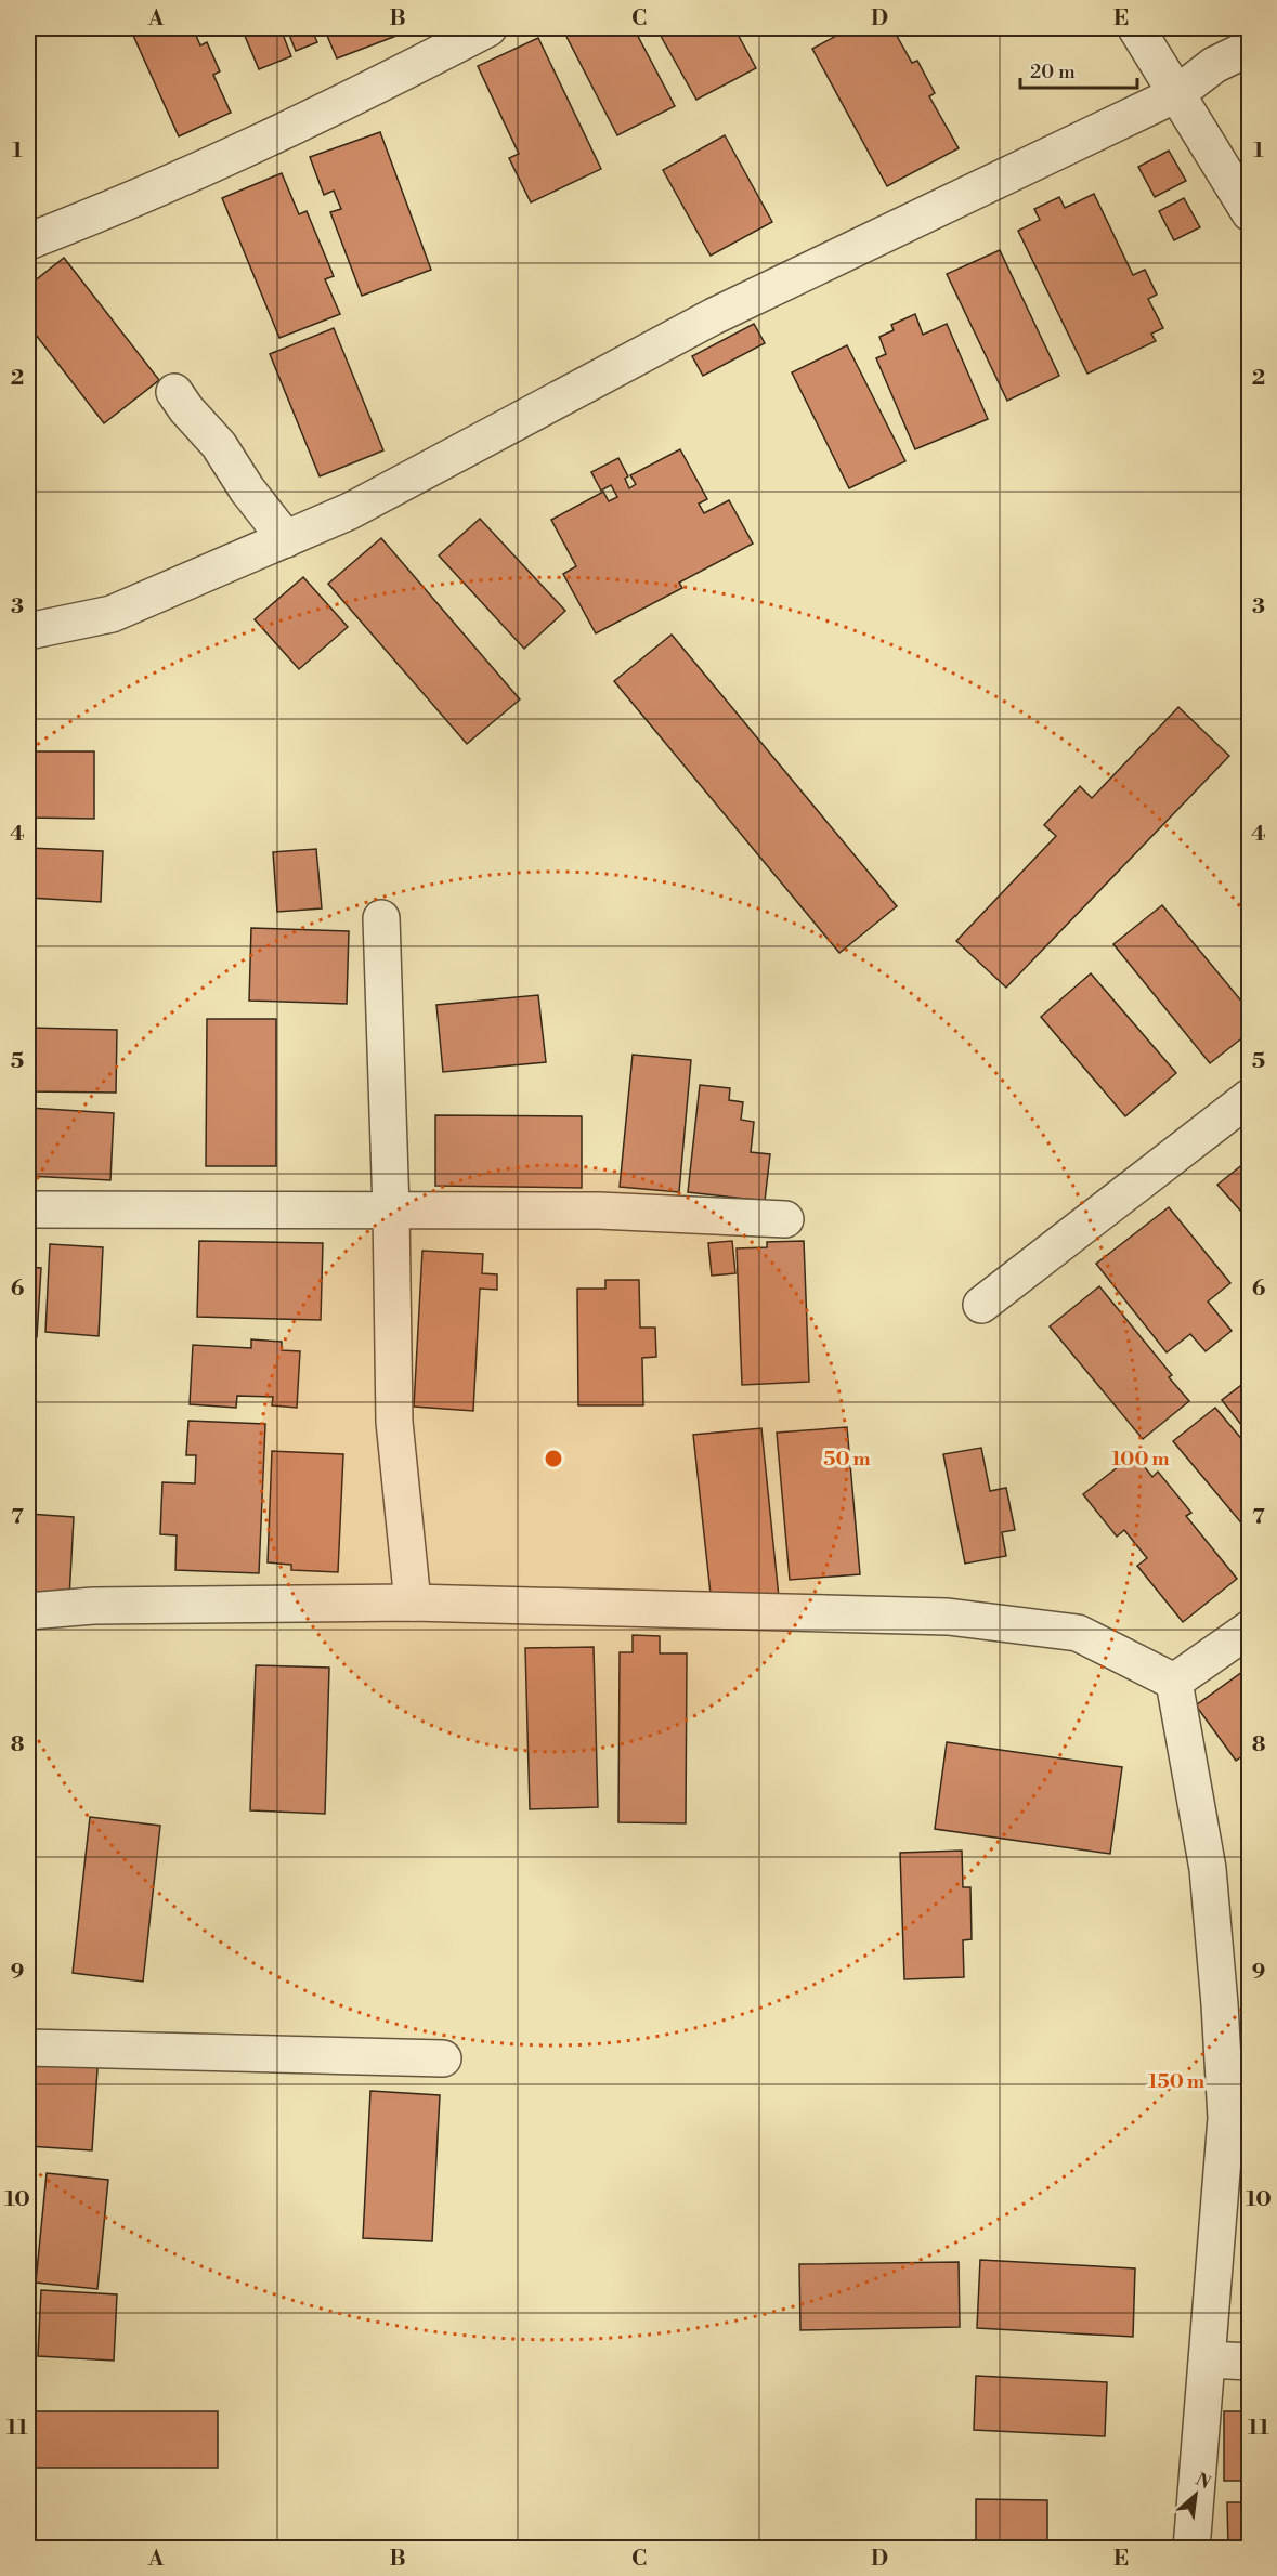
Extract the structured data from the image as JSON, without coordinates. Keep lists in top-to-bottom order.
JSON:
{
  "scale_bar": "20 m",
  "north": "top right",
  "grid": {
    "columns": [
      "A",
      "B",
      "C",
      "D",
      "E"
    ],
    "rows": [
      "1",
      "2",
      "3",
      "4",
      "5",
      "6",
      "7",
      "8",
      "9",
      "10",
      "11"
    ]
  },
  "rings": ["50 m", "100 m", "150 m"]
}
